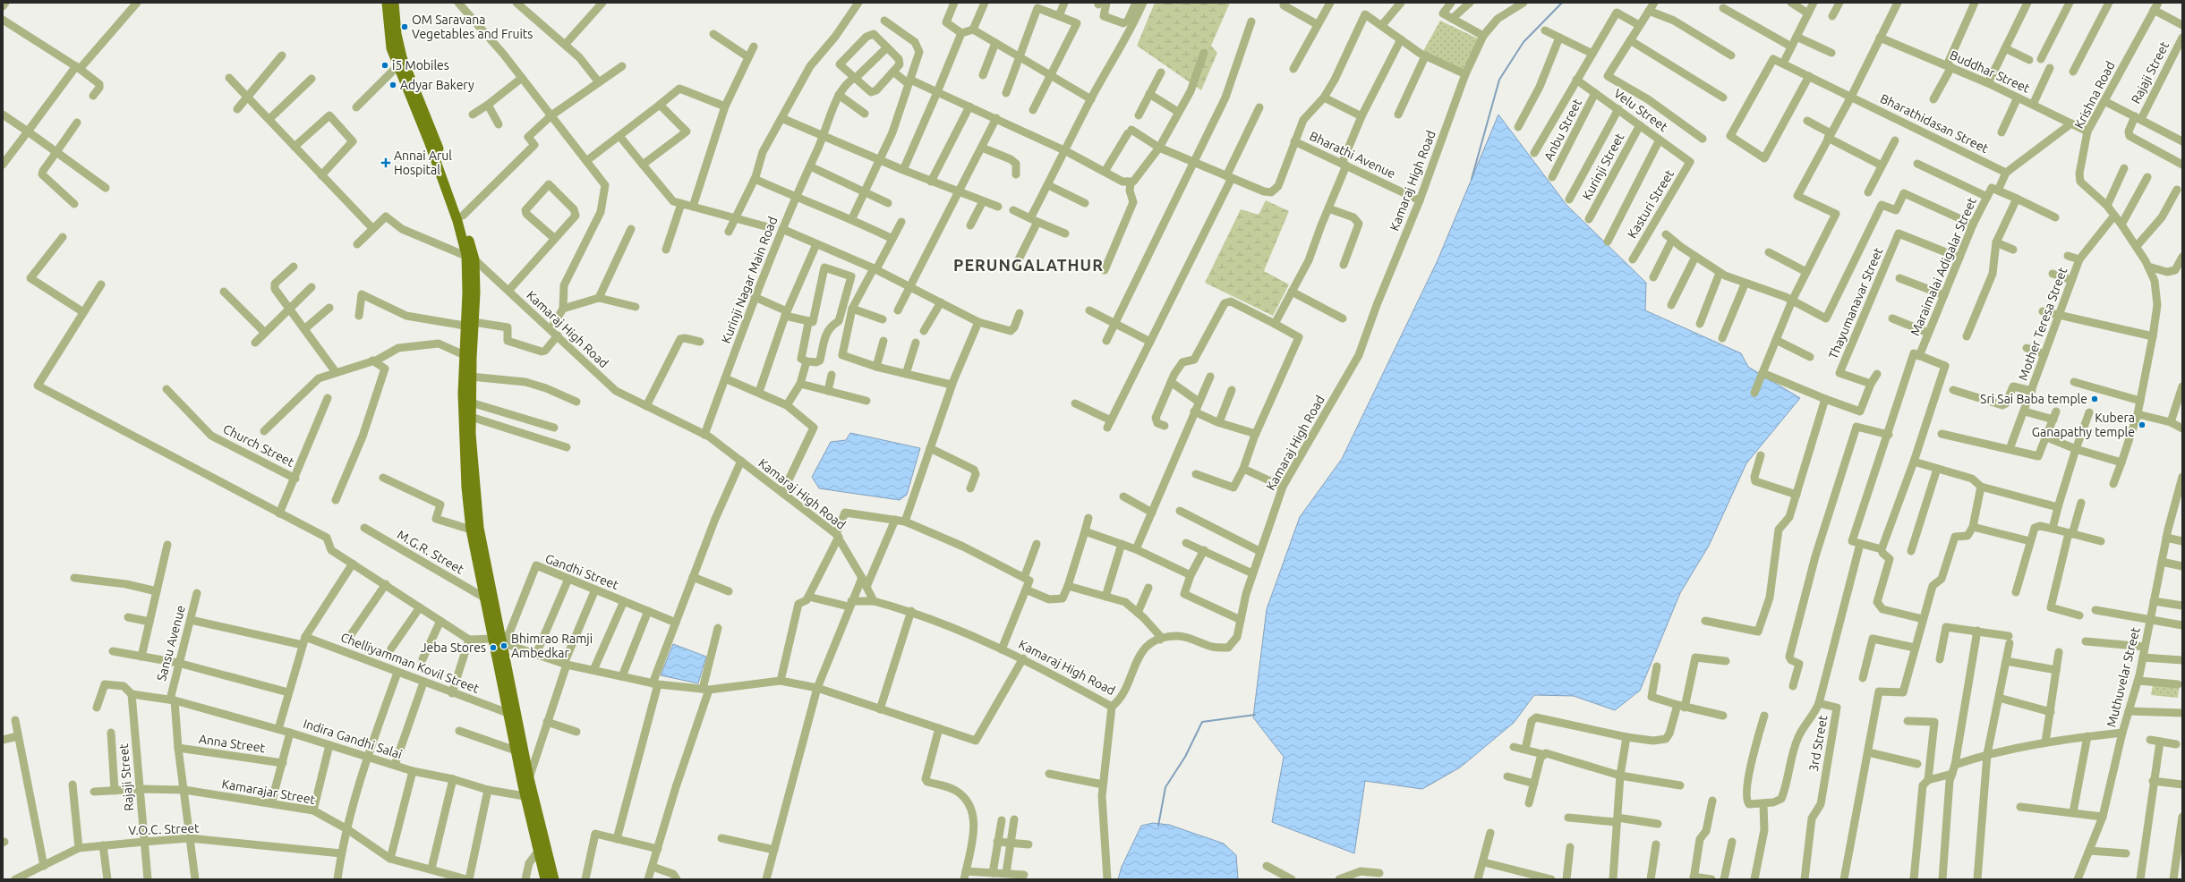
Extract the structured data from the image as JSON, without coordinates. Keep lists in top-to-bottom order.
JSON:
{
  "streets": {
    "street": [
      "Buddhar Street",
      "Rajaji Street",
      "Krishna Road",
      "Velu Street",
      "Bharathidasan Street",
      "Anbu Street",
      "Bharathi Avenue",
      "Kurinji Street",
      "Kamaraj High Road",
      "Kasturi Street",
      "Maraimalai Adigalar Street",
      "Kurinji Nagar Main Road",
      "Thayumanavar Street",
      "Mother Teresa Street",
      "Church Street",
      "M.G.R. Street",
      "Gandhi Street",
      "Sansu Avenue",
      "Chelliyamman Kovil Street",
      "Muthuvelar Street",
      "Indira Gandhi Salai",
      "Anna Street",
      "3rd Street",
      "Kamarajar Street",
      "V.O.C. Street"
    ]
  },
  "crossings": [
    ["Buddhar Street", "Krishna Road"],
    ["Rajaji Street", "Indira Gandhi Salai"],
    ["Rajaji Street", "Kamarajar Street"],
    ["Rajaji Street", "V.O.C. Street"],
    ["Krishna Road", "Mother Teresa Street"],
    ["Velu Street", "Anbu Street"],
    ["Velu Street", "Kurinji Street"],
    ["Velu Street", "Kasturi Street"],
    ["Bharathidasan Street", "Maraimalai Adigalar Street"],
    ["Bharathi Avenue", "Kamaraj High Road"],
    ["Kamaraj High Road", "Kurinji Nagar Main Road"],
    ["Maraimalai Adigalar Street", "Thayumanavar Street"],
    ["Sansu Avenue", "Indira Gandhi Salai"],
    ["Sansu Avenue", "Anna Street"],
    ["Sansu Avenue", "Kamarajar Street"],
    ["Sansu Avenue", "V.O.C. Street"]
  ],
  "districts": ["PERUNGALATHUR"],
  "places": {
    "other": [
      "OM Saravana Vegetables and Fruits",
      "i5 Mobiles",
      "Adyar Bakery",
      "Sri Sai Baba temple",
      "Kubera Ganapathy temple",
      "Bhimrao Ramji Ambedkar",
      "Jeba Stores"
    ],
    "health": ["Annai Arul Hospital"]
  }
}
